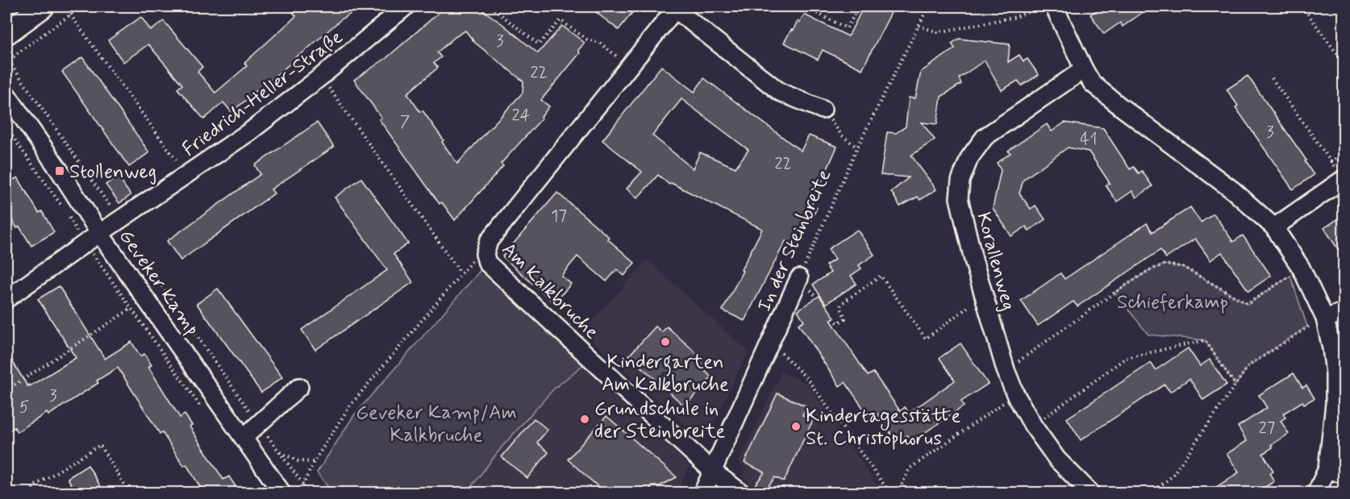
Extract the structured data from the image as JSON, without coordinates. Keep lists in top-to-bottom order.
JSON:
{
  "streets": {
    "street": [
      "Friedrich-Heller-Straße",
      "In der Steinbreite",
      "Korallenweg",
      "Geveker Kamp",
      "Am Kalkbruche"
    ]
  },
  "crossings": [
    ["Friedrich-Heller-Straße", "Geveker Kamp"],
    ["In der Steinbreite", "Am Kalkbruche"]
  ],
  "parks": ["Schieferkamp", "Geveker Kamp/Am Kalkbruche"],
  "places": {
    "transit": ["Stollenweg"],
    "other": ["Kindergarten Am Kalkbruche", "Grundschule in der Steinbreite", "Kindertagesstätte St. Christophorus"]
  },
  "house_numbers": [
    "3",
    "22",
    "24",
    "7",
    "3",
    "41",
    "22",
    "17",
    "3",
    "5",
    "27"
  ]
}
